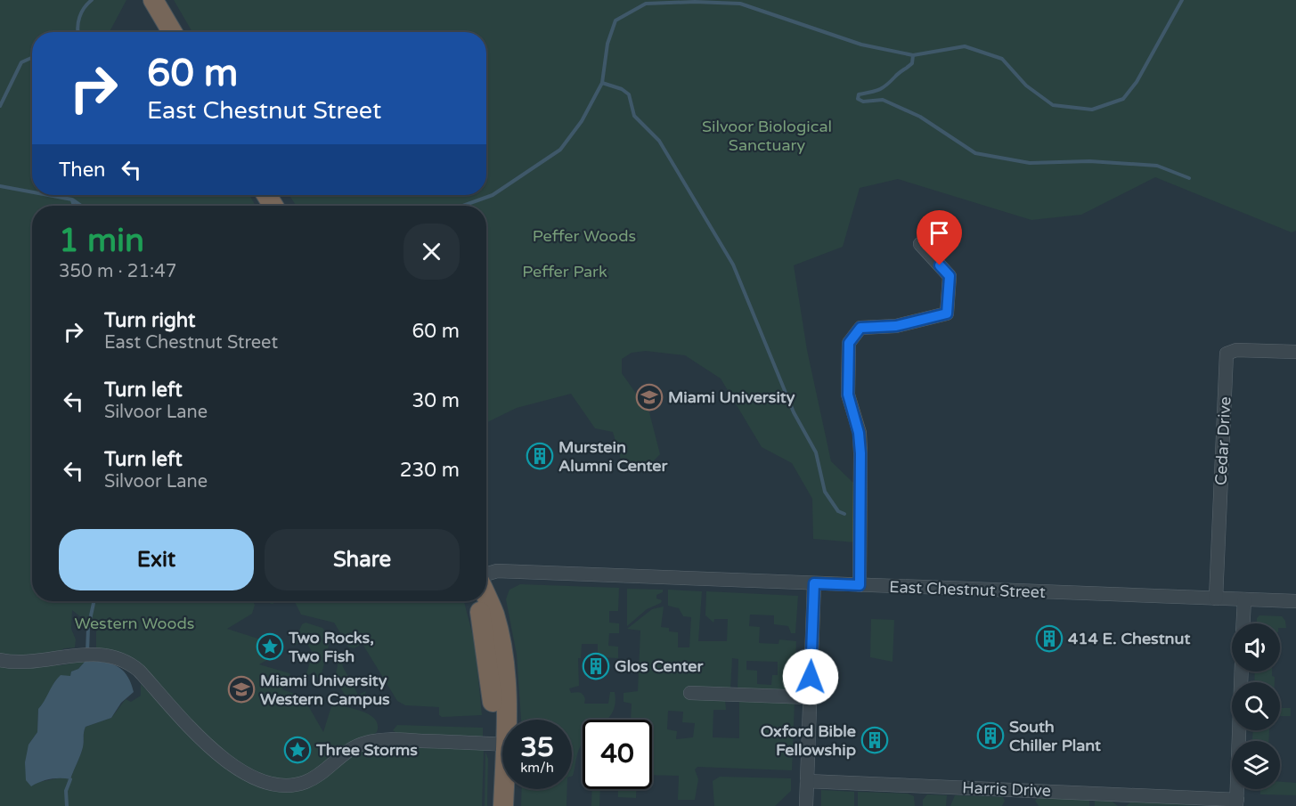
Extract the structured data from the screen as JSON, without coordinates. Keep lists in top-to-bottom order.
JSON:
{
  "streets": {
    "street": ["Cedar Drive", "East Chestnut Street", "Harris Drive"]
  },
  "crossings": [
    ["Cedar Drive", "East Chestnut Street"]
  ],
  "parks": [
    "Silvoor Biological Sanctuary",
    "Peffer Woods",
    "Peffer Park",
    "Western Woods"
  ],
  "places": {
    "school or university": ["Miami University", "Miami University Western Campus"],
    "building": [
      "Murstein Alumni Center",
      "414 E. Chestnut",
      "Glos Center",
      "South Chiller Plant",
      "Oxford Bible Fellowship"
    ],
    "place": ["Two Rocks, Two Fish", "Three Storms"]
  },
  "page": {
    "turn": ["60 m", "East Chestnut Street"],
    "then": "Then",
    "heading": ["1 min", "350 m · 21:47"],
    "list": [
      {
        "name": "Turn right",
        "note": "East Chestnut Street",
        "value": "60 m"
      },
      {
        "name": "Turn left",
        "note": "Silvoor Lane",
        "value": "30 m"
      },
      {
        "name": "Turn left",
        "note": "Silvoor Lane",
        "value": "230 m"
      }
    ],
    "buttons": ["Exit", "Share"],
    "speed": "35 km/h",
    "limit": "40"
  }
}
